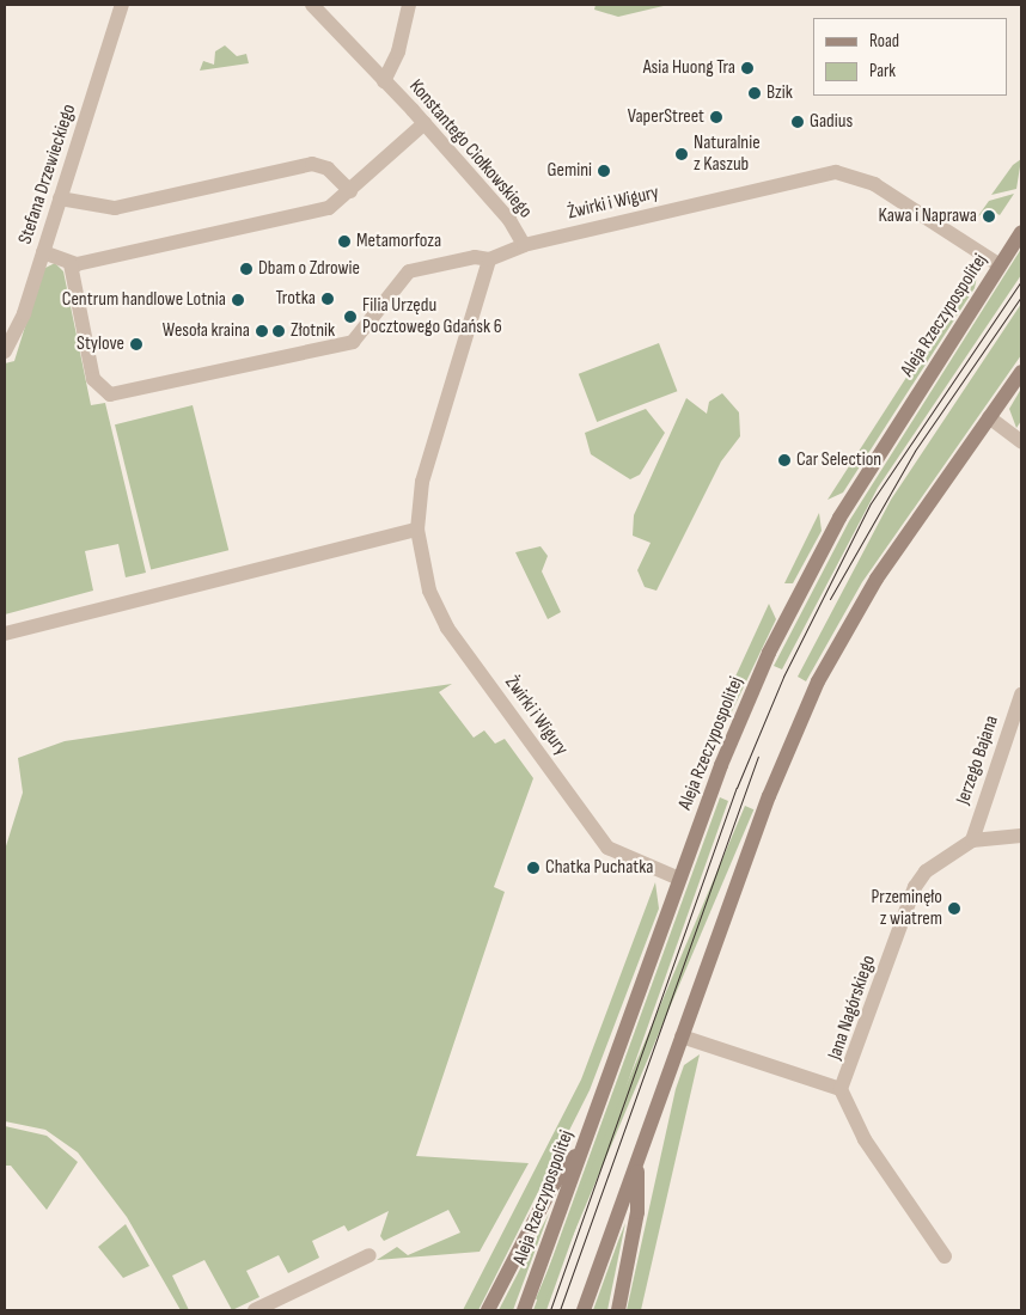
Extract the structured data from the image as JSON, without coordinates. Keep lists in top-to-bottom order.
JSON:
{
  "streets": {
    "main road": ["Aleja Rzeczypospolitej"],
    "street": [
      "Konstantego Ciołkowskiego",
      "Stefana Drzewieckiego",
      "Żwirki i Wigury",
      "Jerzego Bajana",
      "Jana Nagórskiego"
    ]
  },
  "crossings": [
    ["Konstantego Ciołkowskiego", "Żwirki i Wigury"],
    ["Żwirki i Wigury", "Aleja Rzeczypospolitej"],
    ["Jerzego Bajana", "Jana Nagórskiego"]
  ],
  "places": [
    "Asia Huong Tra",
    "Bzik",
    "VaperStreet",
    "Gadius",
    "Naturalnie z Kaszub",
    "Gemini",
    "Kawa i Naprawa",
    "Metamorfoza",
    "Dbam o Zdrowie",
    "Trotka",
    "Centrum handlowe Lotnia",
    "Filia Urzędu Pocztowego Gdańsk 6",
    "Wesoła kraina",
    "Złotnik",
    "Stylove",
    "Car Selection",
    "Chatka Puchatka",
    "Przeminęło z wiatrem"
  ],
  "legend": ["Road", "Park"]
}
